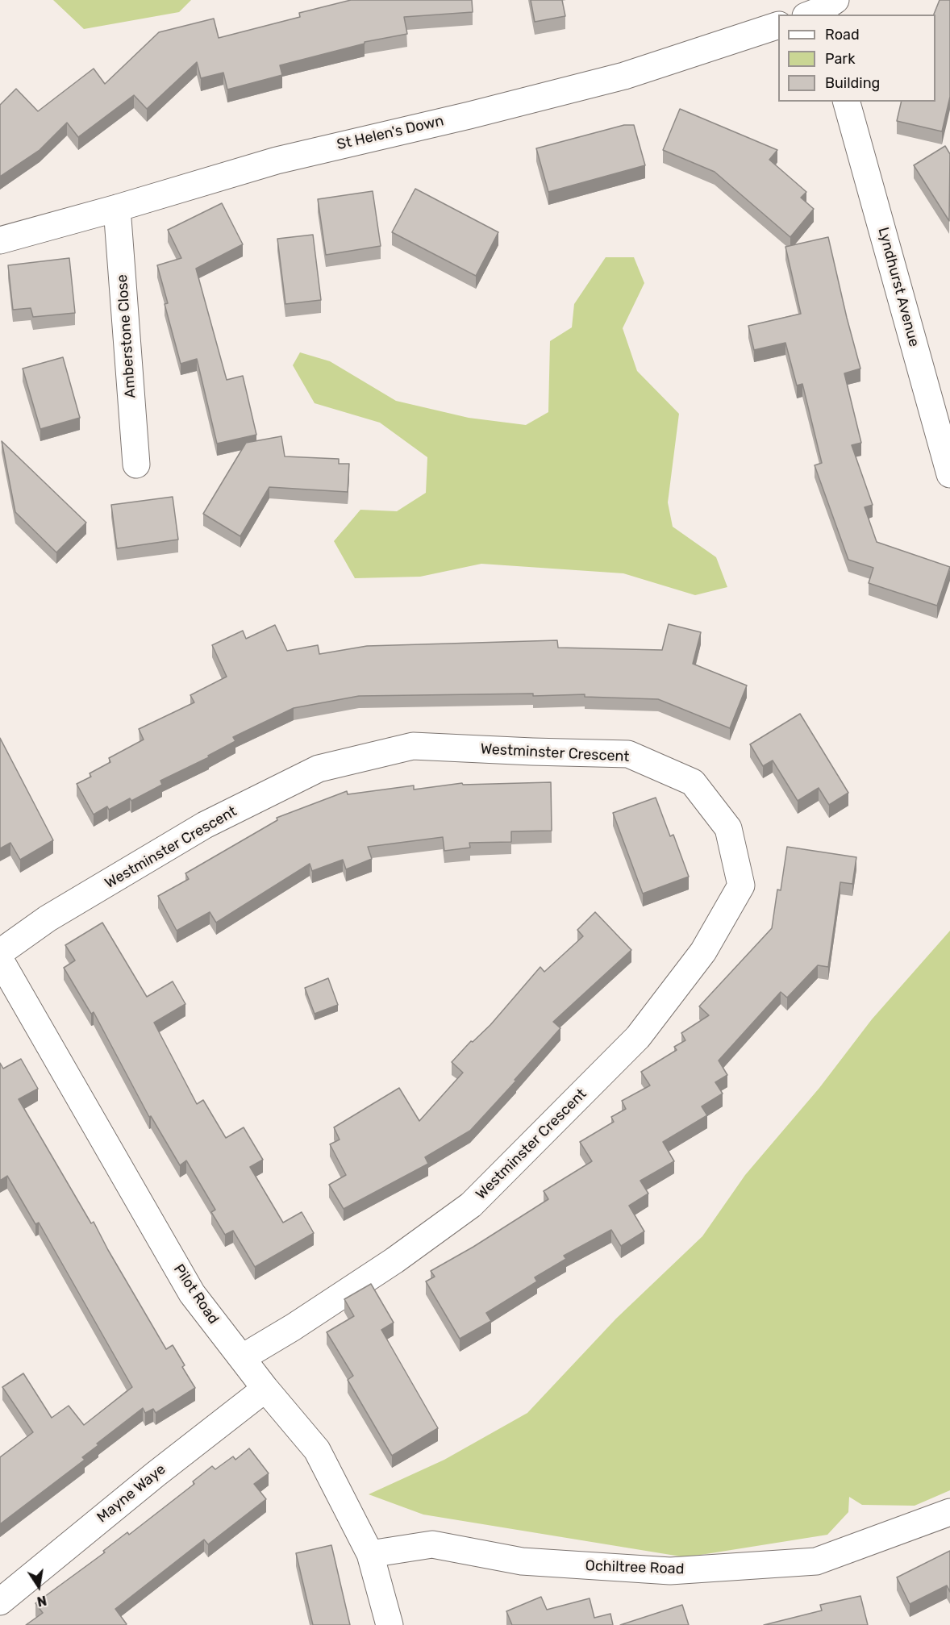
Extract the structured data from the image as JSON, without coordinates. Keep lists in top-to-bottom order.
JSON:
{
  "streets": {
    "street": [
      "St Helen's Down",
      "Lyndhurst Avenue",
      "Amberstone Close",
      "Westminster Crescent",
      "Pilot Road",
      "Mayne Waye",
      "Ochiltree Road"
    ]
  },
  "crossings": [
    ["St Helen's Down", "Amberstone Close"],
    ["Westminster Crescent", "Pilot Road"],
    ["Pilot Road", "Mayne Waye"],
    ["Pilot Road", "Ochiltree Road"]
  ],
  "legend": ["Road", "Park", "Building"],
  "north": "bottom"
}
